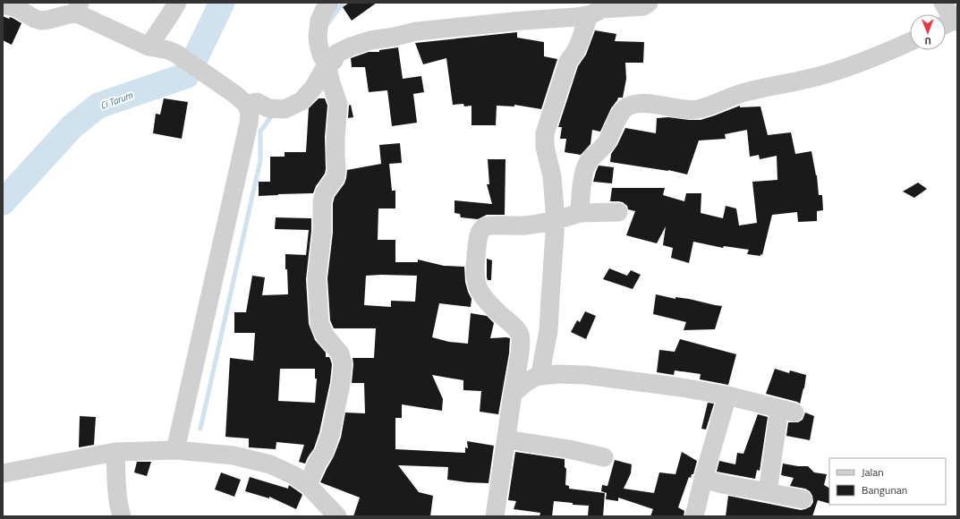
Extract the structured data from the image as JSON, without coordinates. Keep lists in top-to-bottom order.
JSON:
{
  "water": ["Ci Tarum"],
  "legend": ["Jalan", "Bangunan"],
  "north": "bottom"
}
